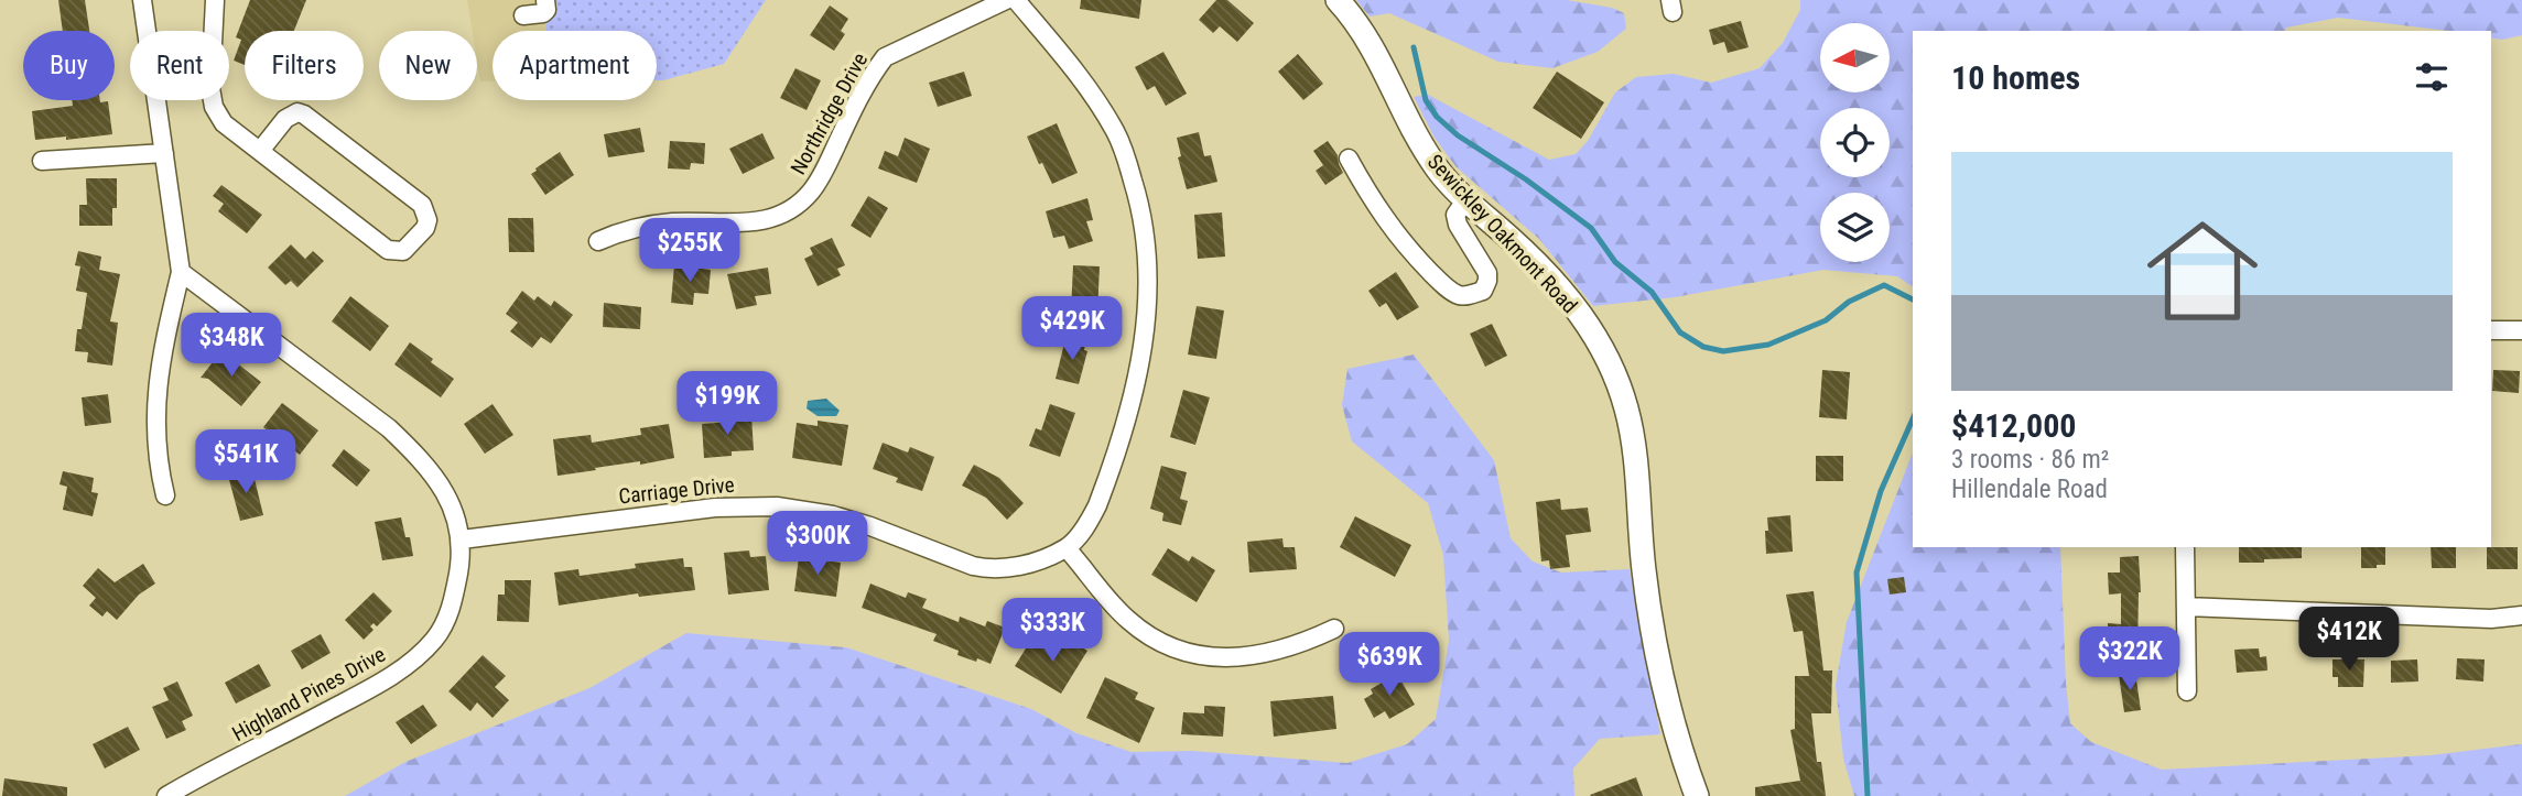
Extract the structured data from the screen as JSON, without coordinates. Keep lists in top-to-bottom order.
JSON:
{
  "streets": {
    "main road": ["Sewickley Oakmont Road"],
    "street": ["Northridge Drive", "Carriage Drive", "Highland Pines Drive"]
  },
  "crossings": [
    ["Carriage Drive", "Highland Pines Drive"]
  ],
  "north": "left",
  "page": {
    "chip": [
      "Buy",
      "Rent",
      "Filters",
      "New",
      "Apartment"
    ],
    "heading": "10 homes",
    "list": [
      {
        "name": "$412,000",
        "note": "3 rooms · 86 m² · Hillendale Road"
      }
    ],
    "price": [
      "$255K",
      "$429K",
      "$348K",
      "$199K",
      "$541K",
      "$300K",
      "$333K",
      "$412K",
      "$322K",
      "$639K"
    ]
  }
}
